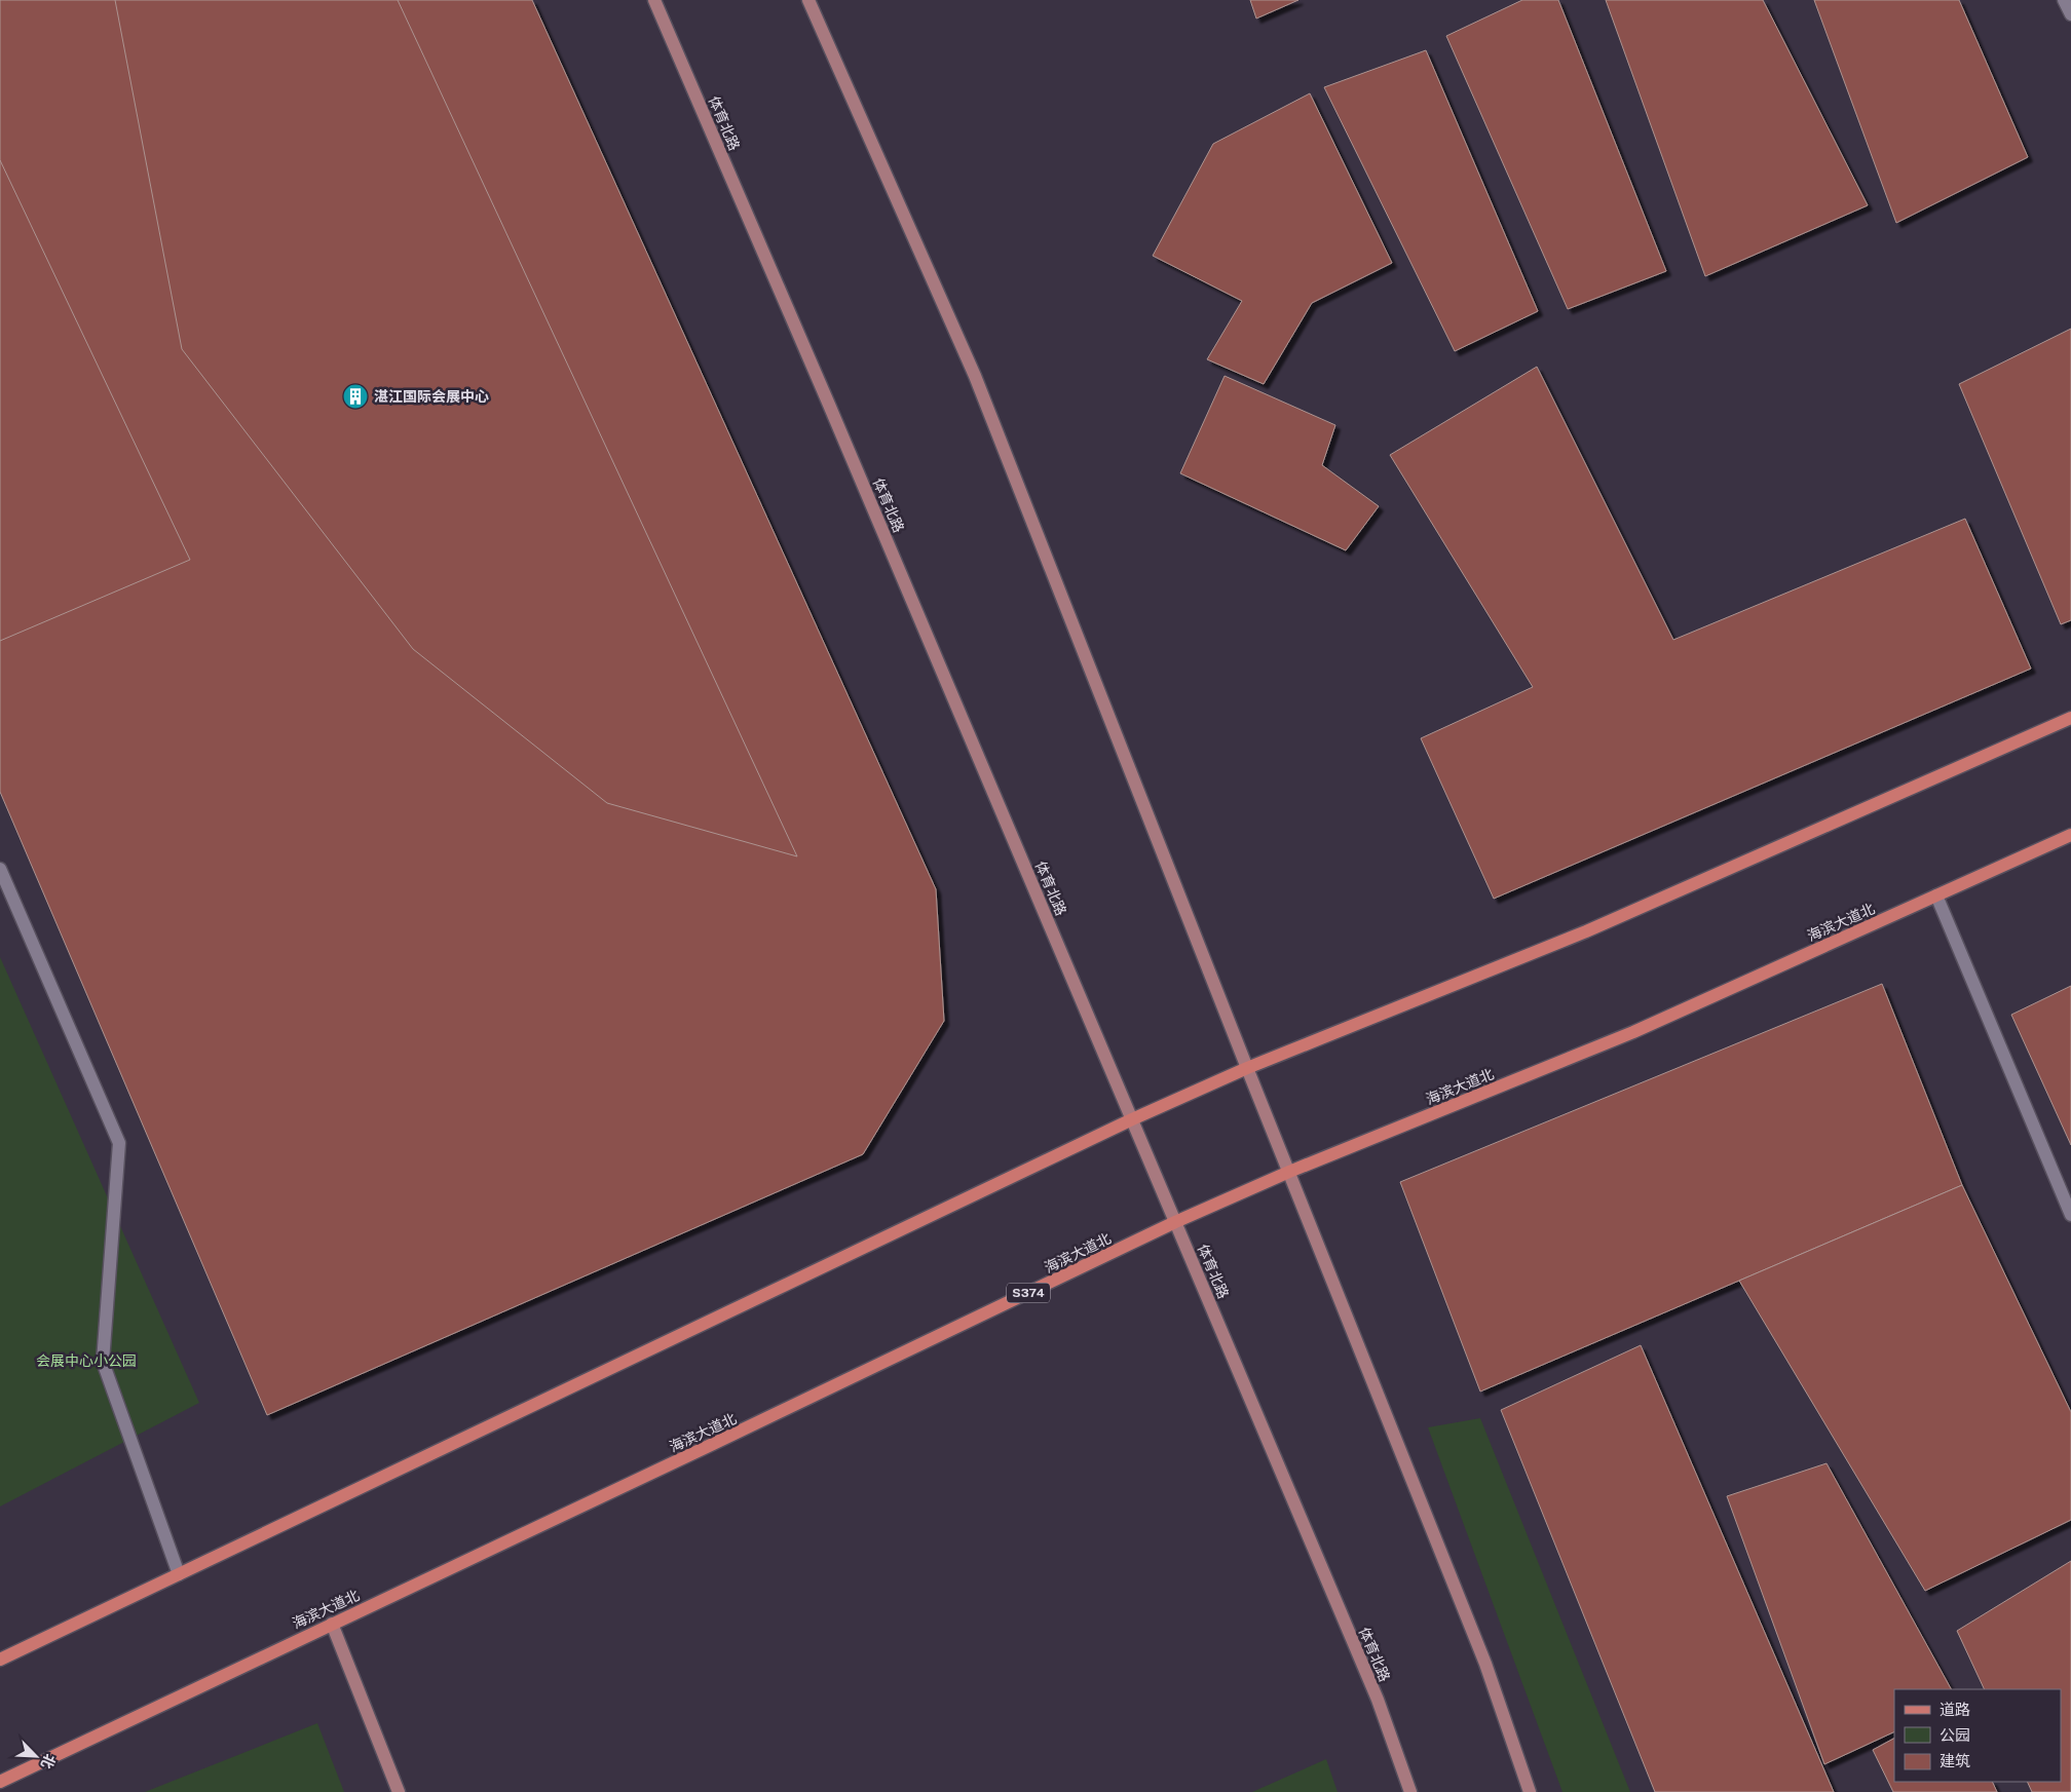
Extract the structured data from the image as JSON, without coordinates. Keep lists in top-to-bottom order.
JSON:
{
  "streets": {
    "main road": ["体育北路", "海滨大道北", "S374"]
  },
  "crossings": [
    ["体育北路", "海滨大道北"]
  ],
  "parks": ["会展中心小公园"],
  "places": {
    "building": ["湛江国际会展中心"]
  },
  "legend": ["道路", "公园", "建筑"],
  "north": "bottom right"
}
